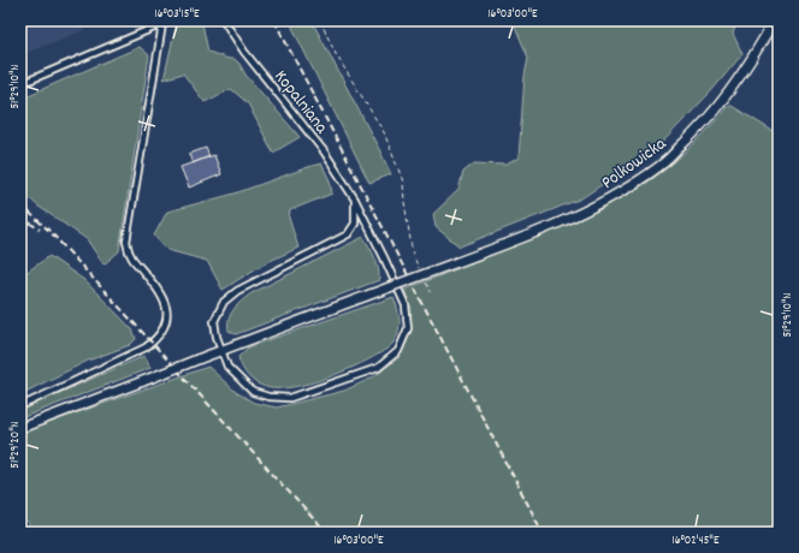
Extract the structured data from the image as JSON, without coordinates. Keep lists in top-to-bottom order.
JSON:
{
  "streets": {
    "main road": ["Polkowicka"],
    "street": ["Kopalniana"]
  },
  "crossings": [
    ["Kopalniana", "Polkowicka"]
  ],
  "coordinates": [
    "16°03'15\"E",
    "16°03'00\"E",
    "51°29'10\"N",
    "51°29'20\"N",
    "16°02'45\"E"
  ]
}
